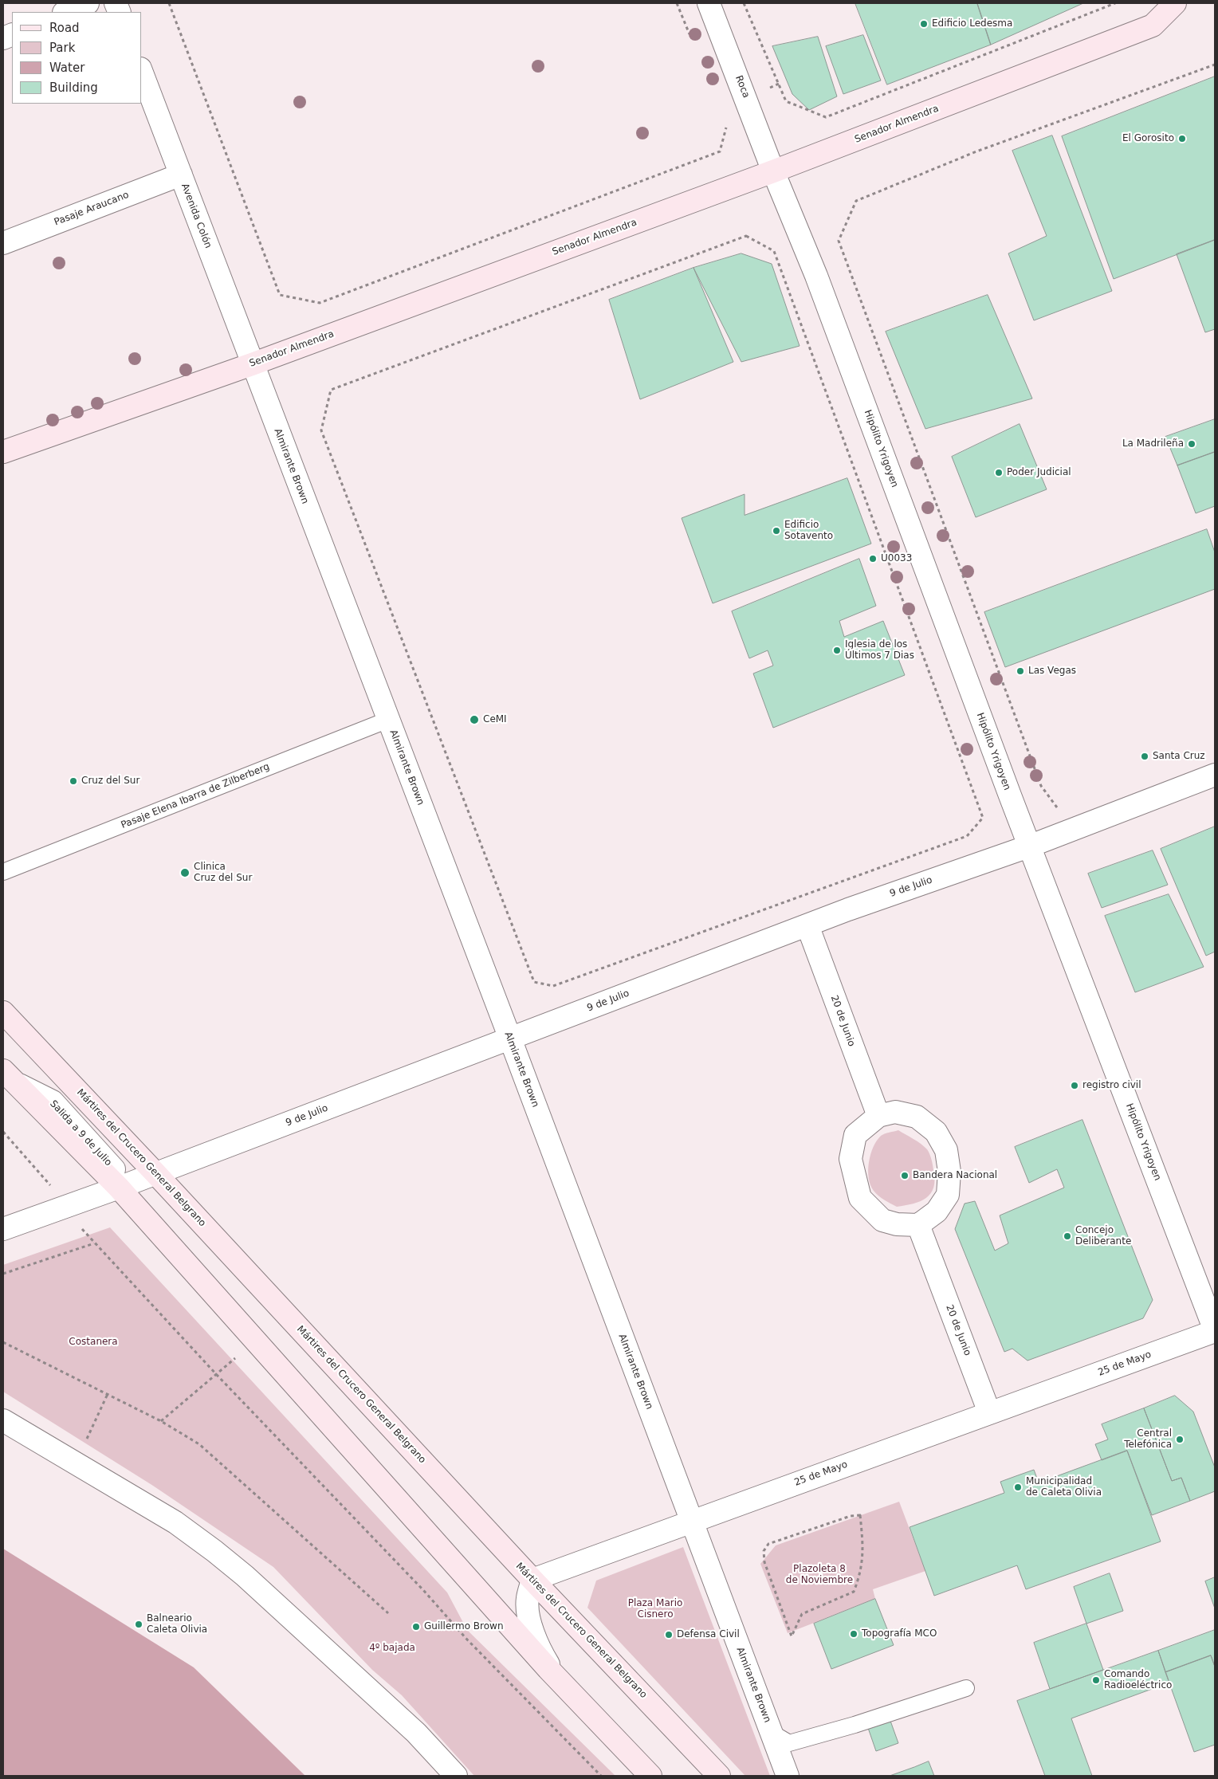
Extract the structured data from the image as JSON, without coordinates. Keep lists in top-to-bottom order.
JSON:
{
  "streets": {
    "street": [
      "Roca",
      "Senador Almendra",
      "Pasaje Araucano",
      "Avenida Colón",
      "Hipólito Yrigoyen",
      "Almirante Brown",
      "9 de Julio",
      "20 de Junio",
      "Salida a 9 de Julio",
      "Mártires del Crucero General Belgrano",
      "25 de Mayo"
    ],
    "lane": ["Pasaje Elena Ibarra de Zilberberg"]
  },
  "crossings": [
    ["Roca", "Senador Almendra"],
    ["Roca", "Hipólito Yrigoyen"],
    ["Senador Almendra", "Avenida Colón"],
    ["Senador Almendra", "Hipólito Yrigoyen"],
    ["Senador Almendra", "Almirante Brown"],
    ["Pasaje Araucano", "Avenida Colón"],
    ["Avenida Colón", "Almirante Brown"],
    ["Hipólito Yrigoyen", "9 de Julio"],
    ["Hipólito Yrigoyen", "25 de Mayo"],
    ["Almirante Brown", "Pasaje Elena Ibarra de Zilberberg"],
    ["Almirante Brown", "9 de Julio"],
    ["Almirante Brown", "25 de Mayo"],
    ["9 de Julio", "20 de Junio"],
    ["9 de Julio", "Salida a 9 de Julio"],
    ["9 de Julio", "Mártires del Crucero General Belgrano"],
    ["20 de Junio", "25 de Mayo"],
    ["Salida a 9 de Julio", "Mártires del Crucero General Belgrano"],
    ["Mártires del Crucero General Belgrano", "25 de Mayo"]
  ],
  "parks": [
    "Costanera",
    "Plazoleta 8 de Noviembre",
    "Plaza Mario Cisnero",
    "4º bajada"
  ],
  "places": [
    "Edificio Ledesma",
    "El Gorosito",
    "La Madrileña",
    "Poder Judicial",
    "Edificio Sotavento",
    "U0033",
    "Iglesia de los Últimos 7 Dias",
    "Las Vegas",
    "CeMI",
    "Santa Cruz",
    "Cruz del Sur",
    "Clinica Cruz del Sur",
    "registro civil",
    "Bandera Nacional",
    "Concejo Deliberante",
    "Central Telefónica",
    "Municipalidad de Caleta Olivia",
    "Balneario Caleta Olivia",
    "Guillermo Brown",
    "Topografía MCO",
    "Defensa Civil",
    "Comando Radioeléctrico"
  ],
  "legend": [
    "Road",
    "Park",
    "Water",
    "Building"
  ]
}
